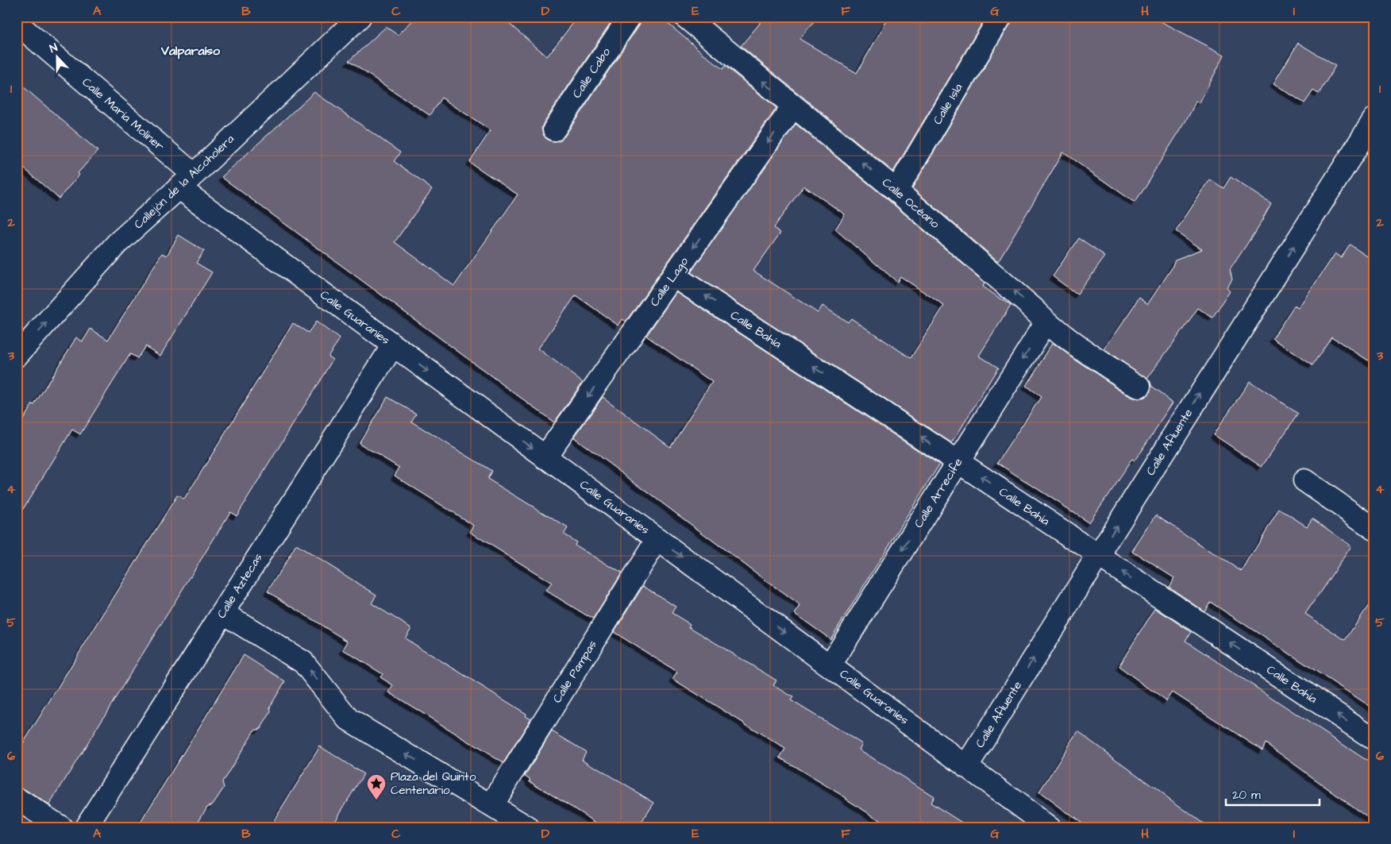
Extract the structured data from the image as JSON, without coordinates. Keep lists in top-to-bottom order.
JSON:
{
  "streets": {
    "street": [
      "Calle Cabo",
      "Calle Isla",
      "Calle María Moliner",
      "Callejón de la Alcoholera",
      "Calle Océano",
      "Calle Lago",
      "Calle Guaraníes",
      "Calle Bahía",
      "Calle Afluente",
      "Calle Arrecife",
      "Calle Aztecas",
      "Calle Pampas"
    ]
  },
  "crossings": [
    ["Calle Isla", "Calle Océano"],
    ["Calle María Moliner", "Callejón de la Alcoholera"],
    ["Calle María Moliner", "Calle Guaraníes"],
    ["Callejón de la Alcoholera", "Calle Guaraníes"],
    ["Calle Océano", "Calle Lago"],
    ["Calle Océano", "Calle Arrecife"],
    ["Calle Lago", "Calle Guaraníes"],
    ["Calle Lago", "Calle Bahía"],
    ["Calle Guaraníes", "Calle Afluente"],
    ["Calle Guaraníes", "Calle Arrecife"],
    ["Calle Guaraníes", "Calle Aztecas"],
    ["Calle Guaraníes", "Calle Pampas"],
    ["Calle Bahía", "Calle Afluente"],
    ["Calle Bahía", "Calle Arrecife"]
  ],
  "one_way": [
    "Callejón de la Alcoholera",
    "Calle Océano",
    "Calle Lago",
    "Calle Guaraníes",
    "Calle Bahía",
    "Calle Afluente",
    "Calle Arrecife"
  ],
  "districts": ["Valparaíso"],
  "places": {
    "place": ["Plaza del Quinto Centenario"]
  },
  "scale_bar": "20 m",
  "north": "top",
  "grid": {
    "columns": [
      "A",
      "B",
      "C",
      "D",
      "E",
      "F",
      "G",
      "H",
      "I"
    ],
    "rows": [
      "1",
      "2",
      "3",
      "4",
      "5",
      "6"
    ]
  }
}
